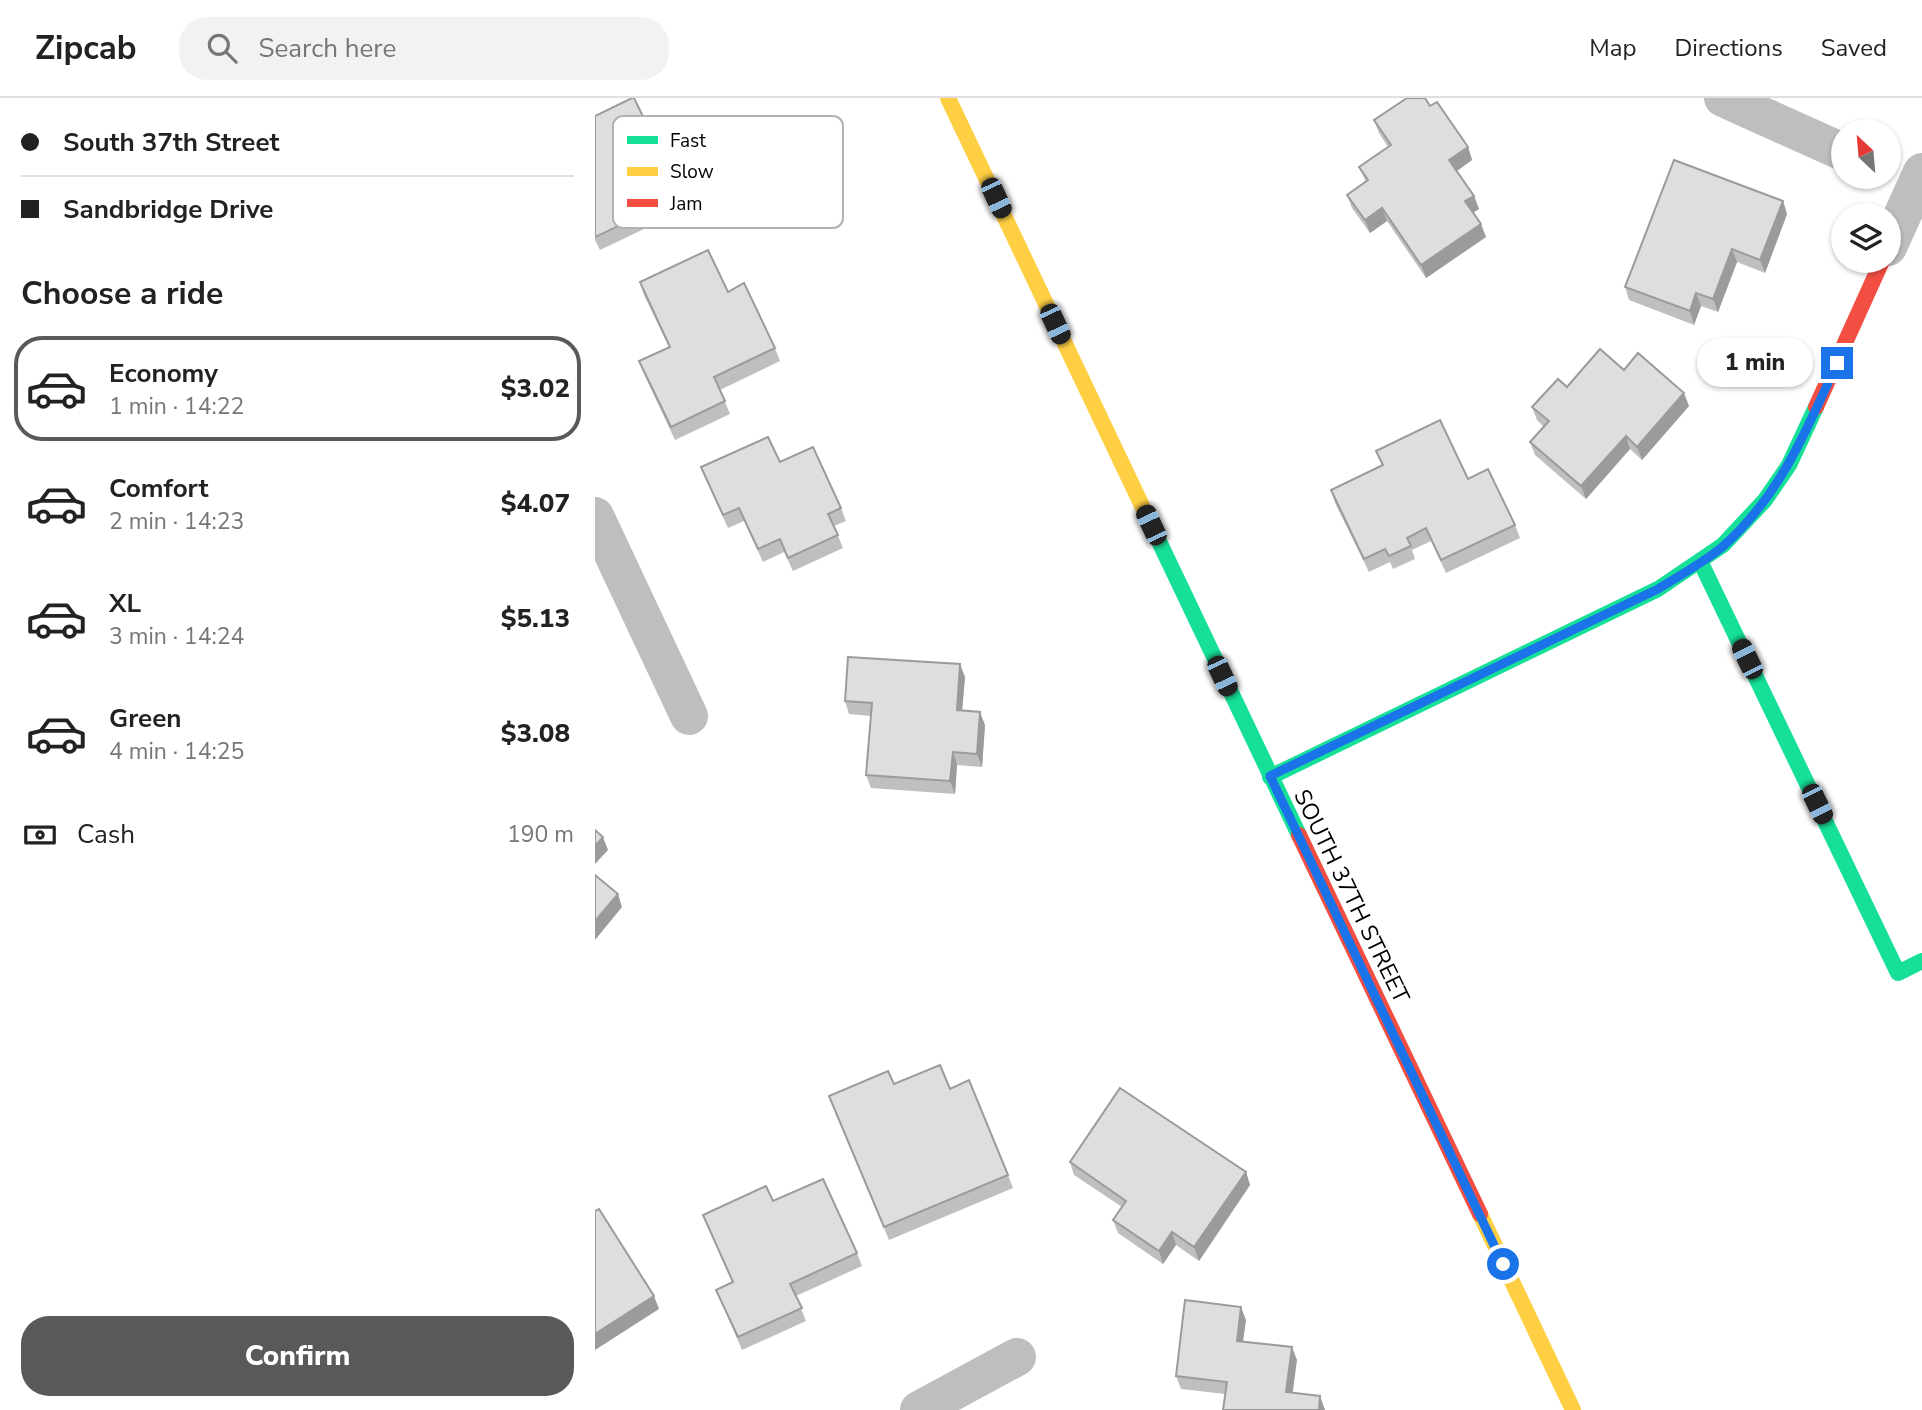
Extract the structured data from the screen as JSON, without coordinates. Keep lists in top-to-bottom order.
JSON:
{
  "streets": {
    "street": ["SOUTH 37TH STREET"]
  },
  "legend": ["Fast", "Slow", "Jam"],
  "north": "top left",
  "page": {
    "header": "Zipcab",
    "search": "Search here",
    "nav": ["Map", "Directions", "Saved"],
    "banner": ["South 37th Street", "Sandbridge Drive"],
    "heading": "Choose a ride",
    "list": [
      {
        "name": "Economy",
        "note": "1 min · 14:22",
        "value": "$3.02"
      },
      {
        "name": "Comfort",
        "note": "2 min · 14:23",
        "value": "$4.07"
      },
      {
        "name": "XL",
        "note": "3 min · 14:24",
        "value": "$5.13"
      },
      {
        "name": "Green",
        "note": "4 min · 14:25",
        "value": "$3.08"
      }
    ],
    "bubble": "1 min",
    "pay": ["Cash", "190 m"],
    "buttons": "Confirm"
  }
}
